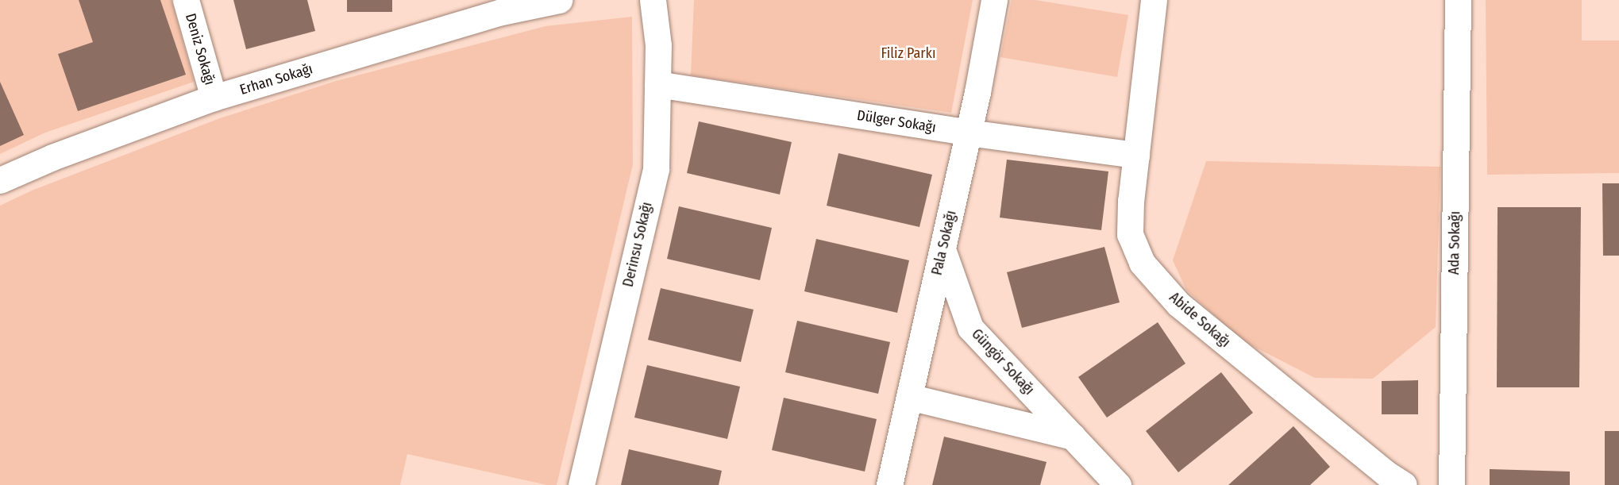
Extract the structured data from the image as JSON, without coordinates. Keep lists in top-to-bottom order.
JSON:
{
  "streets": {
    "street": [
      "Deniz Sokağı",
      "Erhan Sokağı",
      "Dülger Sokağı",
      "Pala Sokağı",
      "Ada Sokağı",
      "Derinsu Sokağı",
      "Abide Sokağı",
      "Güngör Sokağı"
    ]
  },
  "crossings": [
    ["Deniz Sokağı", "Erhan Sokağı"],
    ["Dülger Sokağı", "Pala Sokağı"],
    ["Dülger Sokağı", "Derinsu Sokağı"],
    ["Dülger Sokağı", "Abide Sokağı"],
    ["Pala Sokağı", "Güngör Sokağı"]
  ],
  "parks": ["Filiz Parkı"]
}
